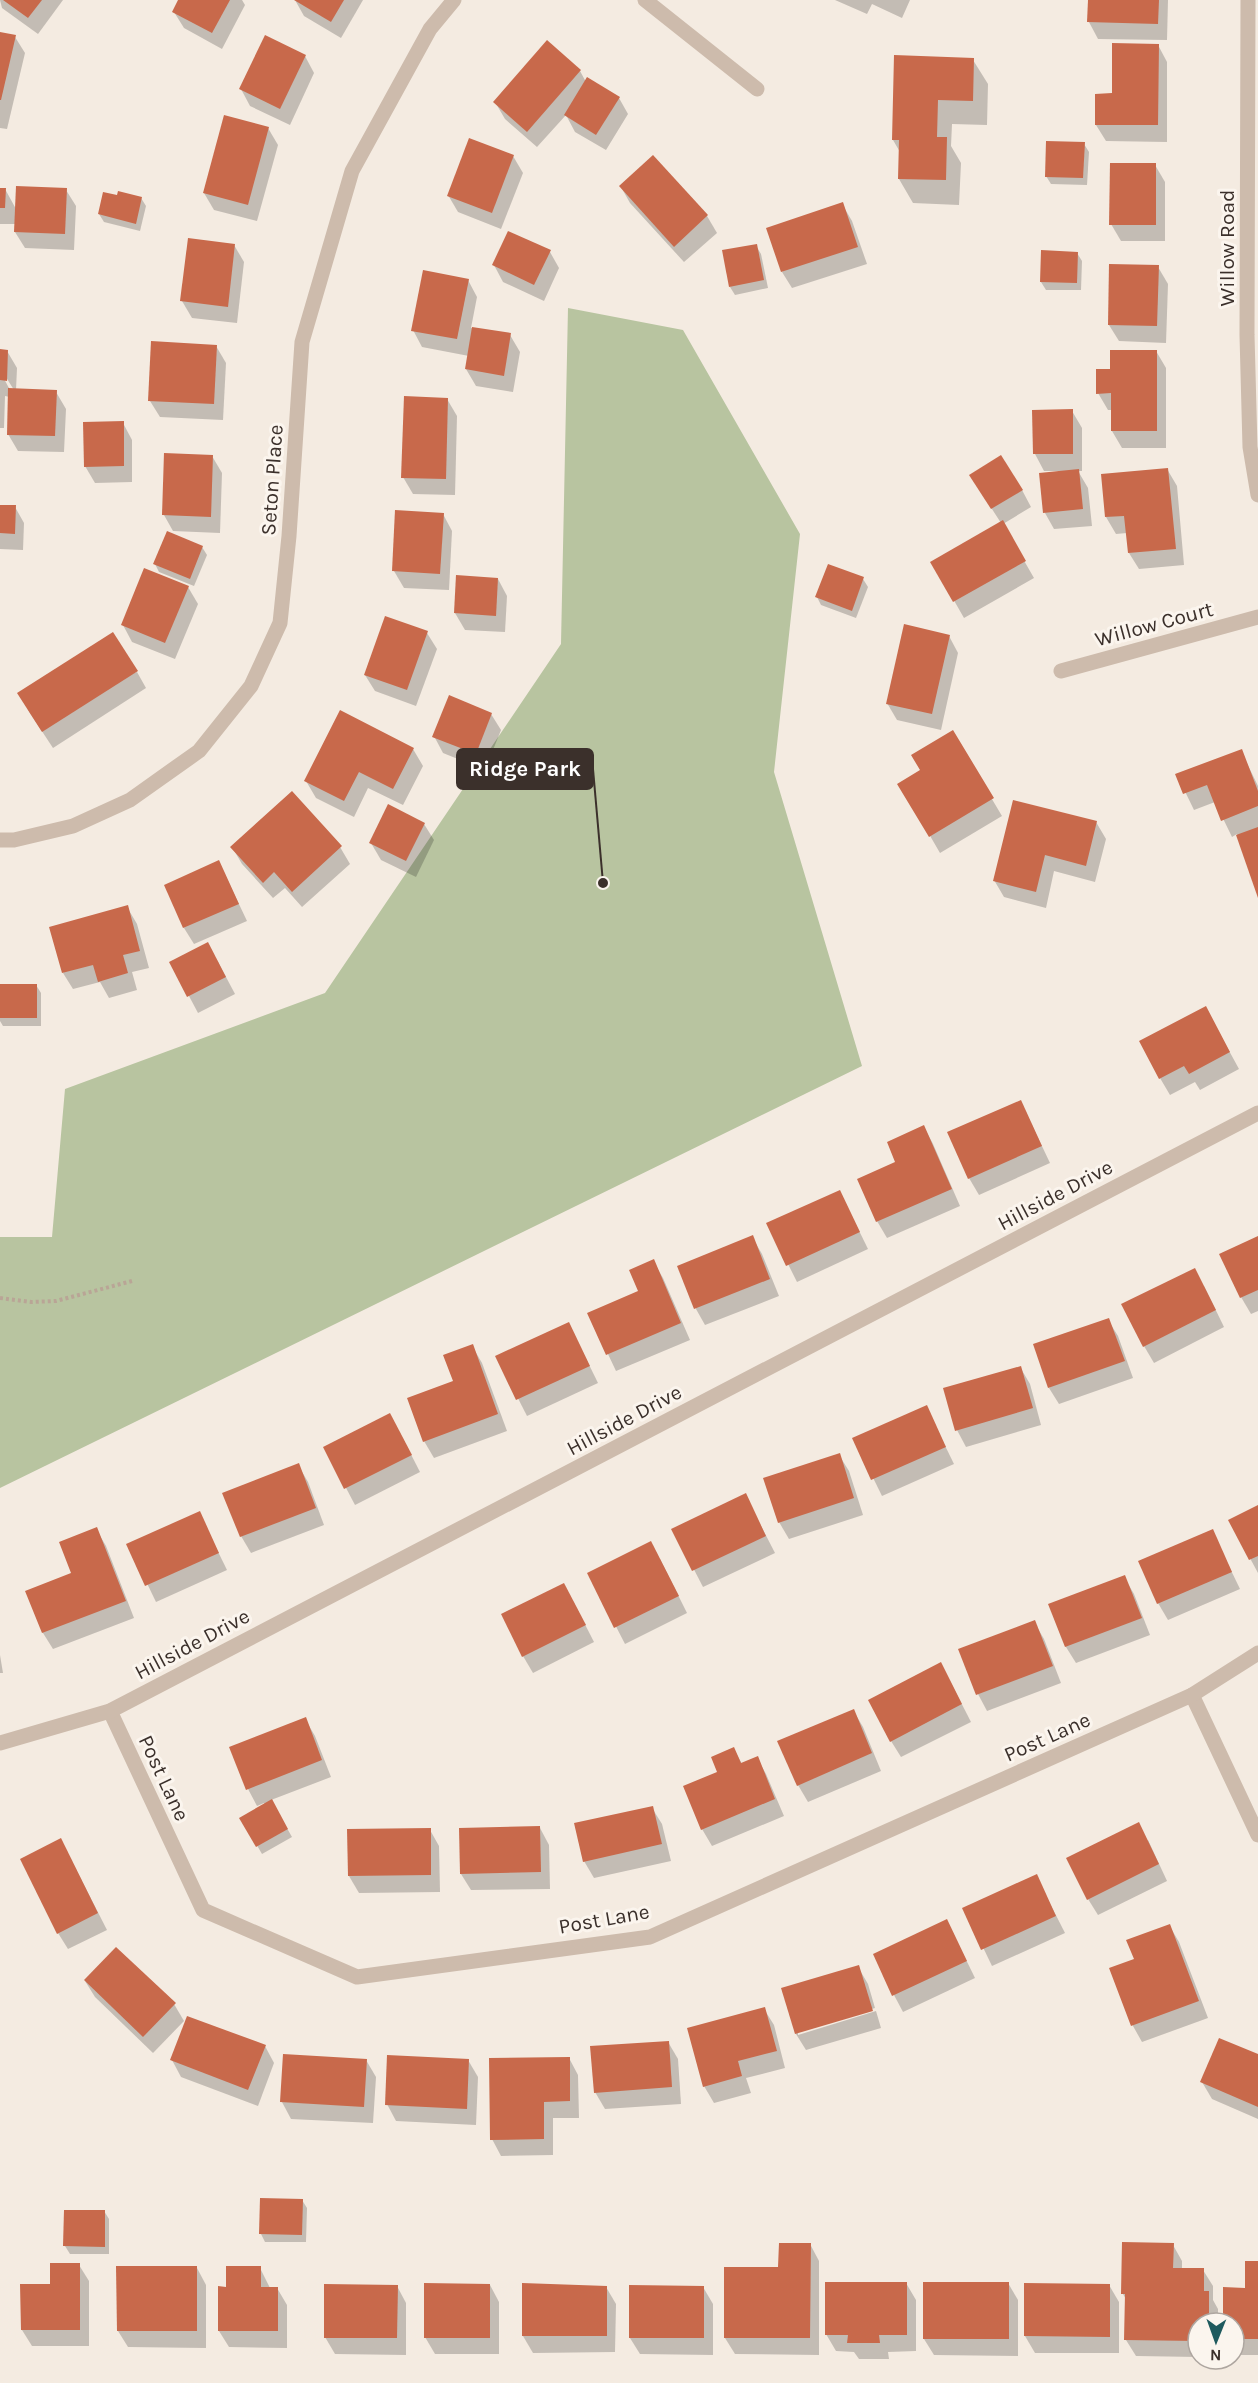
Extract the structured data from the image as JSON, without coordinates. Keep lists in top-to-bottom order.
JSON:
{
  "streets": {
    "street": [
      "Willow Road",
      "Seton Place",
      "Willow Court",
      "Hillside Drive",
      "Post Lane"
    ]
  },
  "crossings": [
    ["Hillside Drive", "Post Lane"]
  ],
  "places": ["Ridge Park"],
  "north": "bottom"
}
